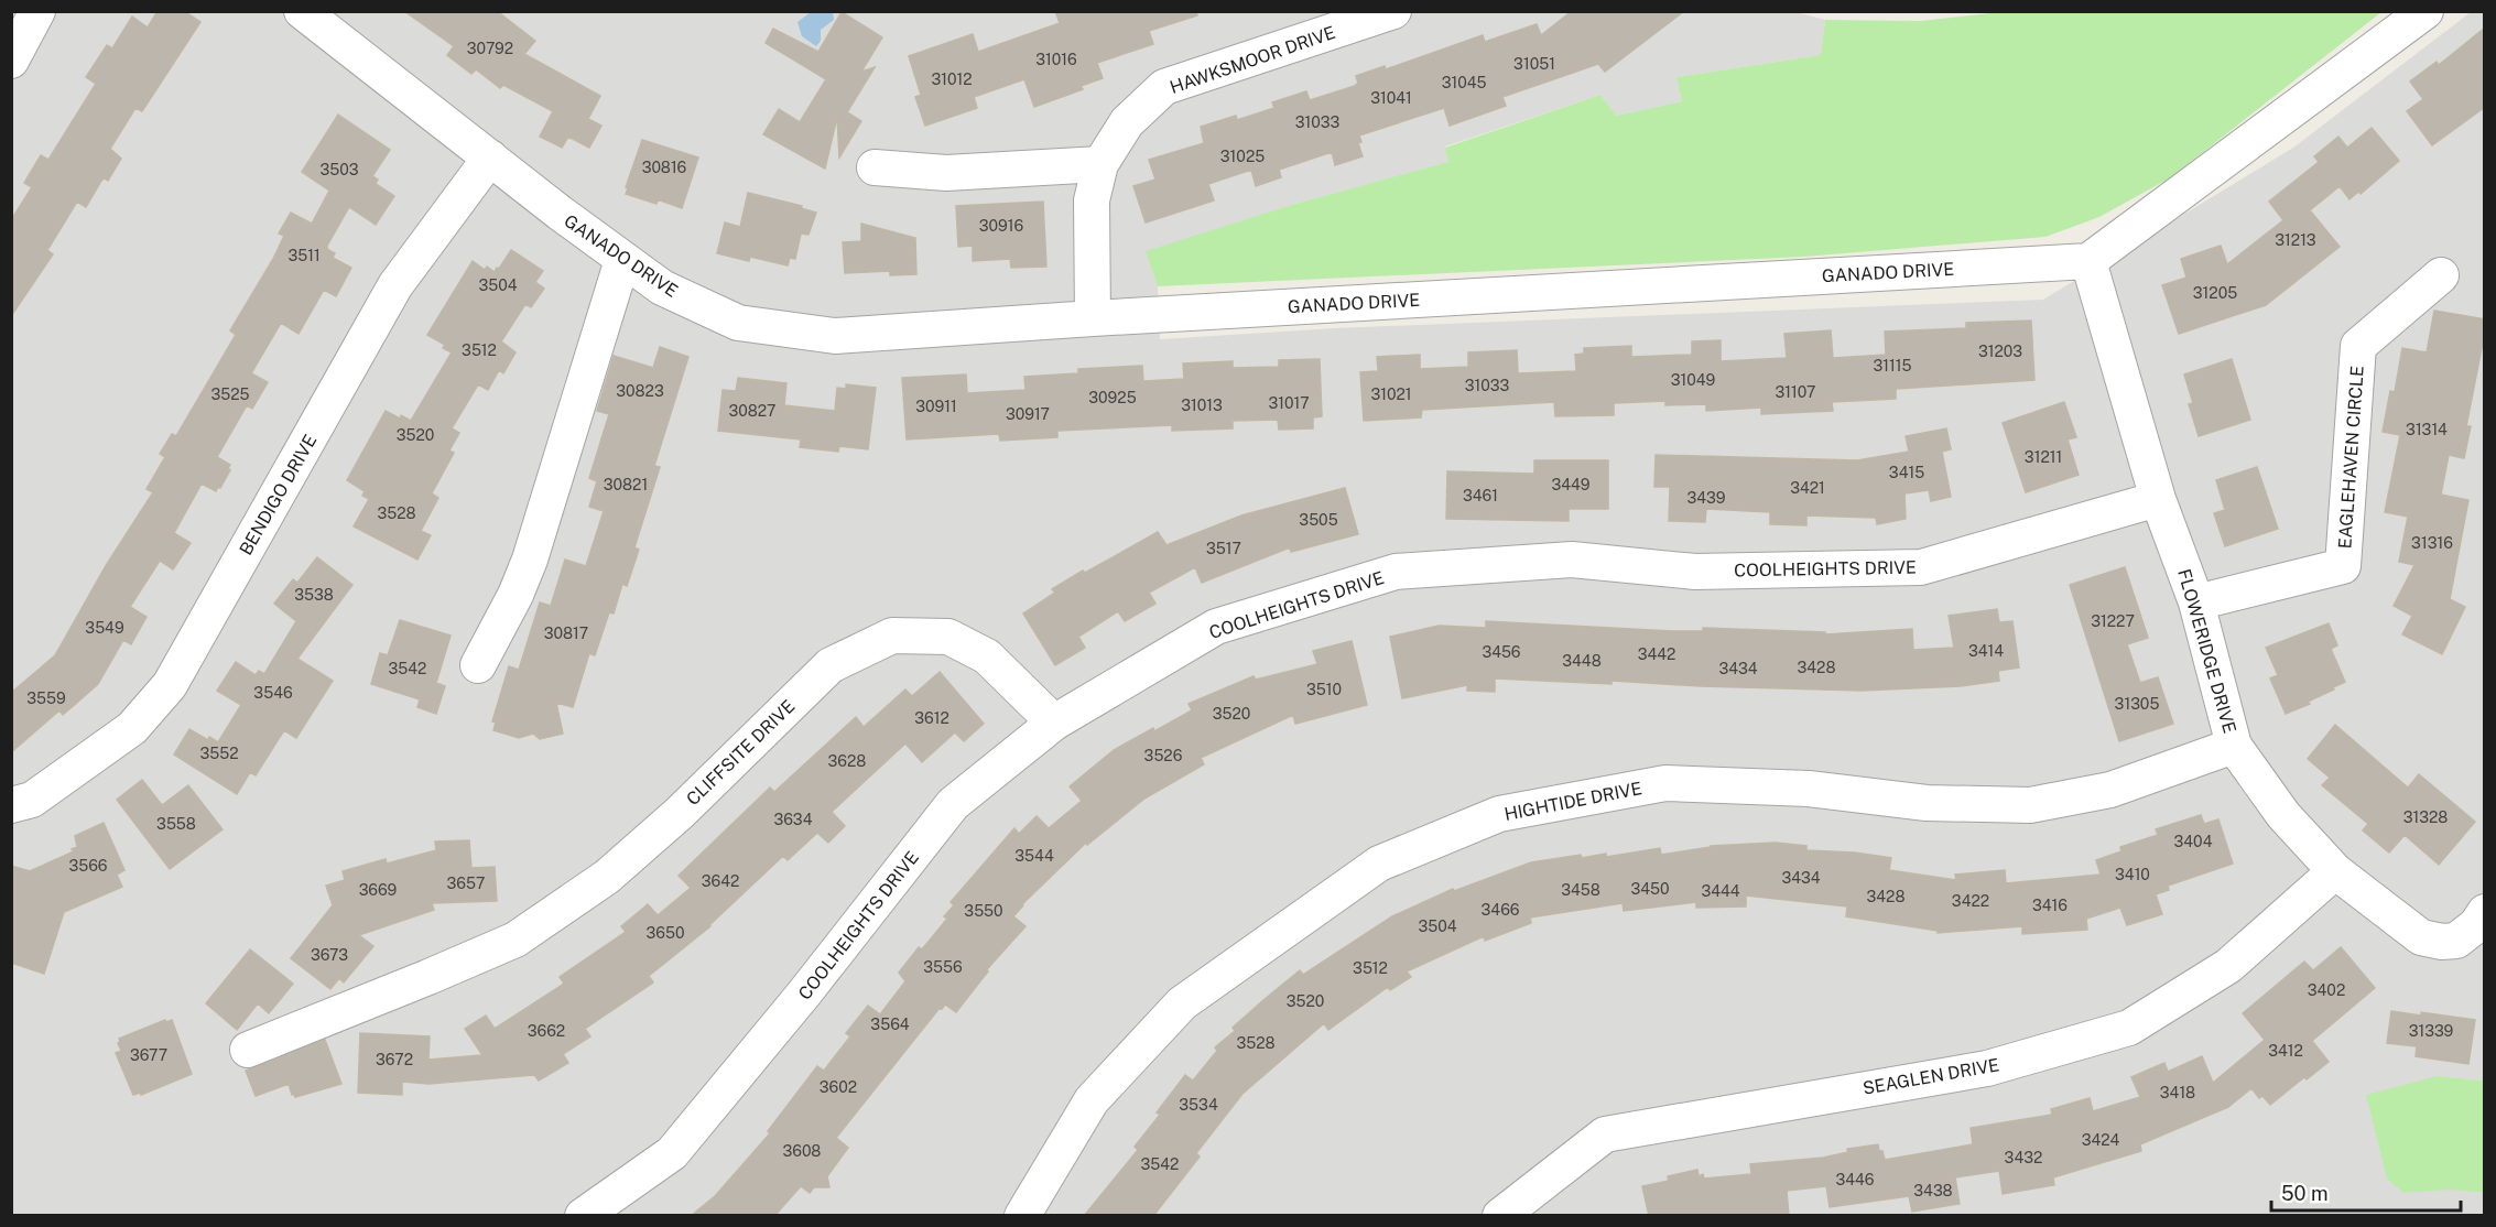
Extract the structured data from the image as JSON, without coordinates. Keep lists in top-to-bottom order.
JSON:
{
  "streets": {
    "street": [
      "HAWKSMOOR DRIVE",
      "GANADO DRIVE",
      "EAGLEHAVEN CIRCLE",
      "BENDIGO DRIVE",
      "COOLHEIGHTS DRIVE",
      "FLOWERIDGE DRIVE",
      "CLIFFSITE DRIVE",
      "HIGHTIDE DRIVE",
      "SEAGLEN DRIVE"
    ]
  },
  "crossings": [
    ["HAWKSMOOR DRIVE", "GANADO DRIVE"],
    ["GANADO DRIVE", "BENDIGO DRIVE"],
    ["GANADO DRIVE", "FLOWERIDGE DRIVE"],
    ["EAGLEHAVEN CIRCLE", "FLOWERIDGE DRIVE"],
    ["COOLHEIGHTS DRIVE", "FLOWERIDGE DRIVE"],
    ["COOLHEIGHTS DRIVE", "CLIFFSITE DRIVE"],
    ["FLOWERIDGE DRIVE", "HIGHTIDE DRIVE"],
    ["FLOWERIDGE DRIVE", "SEAGLEN DRIVE"]
  ],
  "house_numbers": [
    "30792",
    "31016",
    "31051",
    "31012",
    "31045",
    "31041",
    "31033",
    "31025",
    "30816",
    "3503",
    "30916",
    "31213",
    "3511",
    "3504",
    "31205",
    "3512",
    "31203",
    "31115",
    "31049",
    "31033",
    "30823",
    "31107",
    "3525",
    "31021",
    "30925",
    "31017",
    "31013",
    "30911",
    "30827",
    "30917",
    "31314",
    "3520",
    "31211",
    "3415",
    "30821",
    "3449",
    "3421",
    "3461",
    "3439",
    "3528",
    "3505",
    "31316",
    "3517",
    "3538",
    "31227",
    "3549",
    "30817",
    "3414",
    "3456",
    "3442",
    "3448",
    "3428",
    "3542",
    "3434",
    "3510",
    "3546",
    "3559",
    "31305",
    "3520",
    "3612",
    "3552",
    "3526",
    "3628",
    "31328",
    "3634",
    "3558",
    "3404",
    "3544",
    "3566",
    "3410",
    "3434",
    "3642",
    "3657",
    "3450",
    "3669",
    "3458",
    "3444",
    "3428",
    "3422",
    "3416",
    "3466",
    "3550",
    "3504",
    "3650",
    "3673",
    "3556",
    "3512",
    "3402",
    "3520",
    "3564",
    "3662",
    "31339",
    "3528",
    "3412",
    "3677",
    "3672",
    "3602",
    "3418",
    "3534",
    "3424",
    "3608",
    "3432",
    "3542",
    "3446",
    "3438"
  ],
  "scale_bar": "50 m"
}
